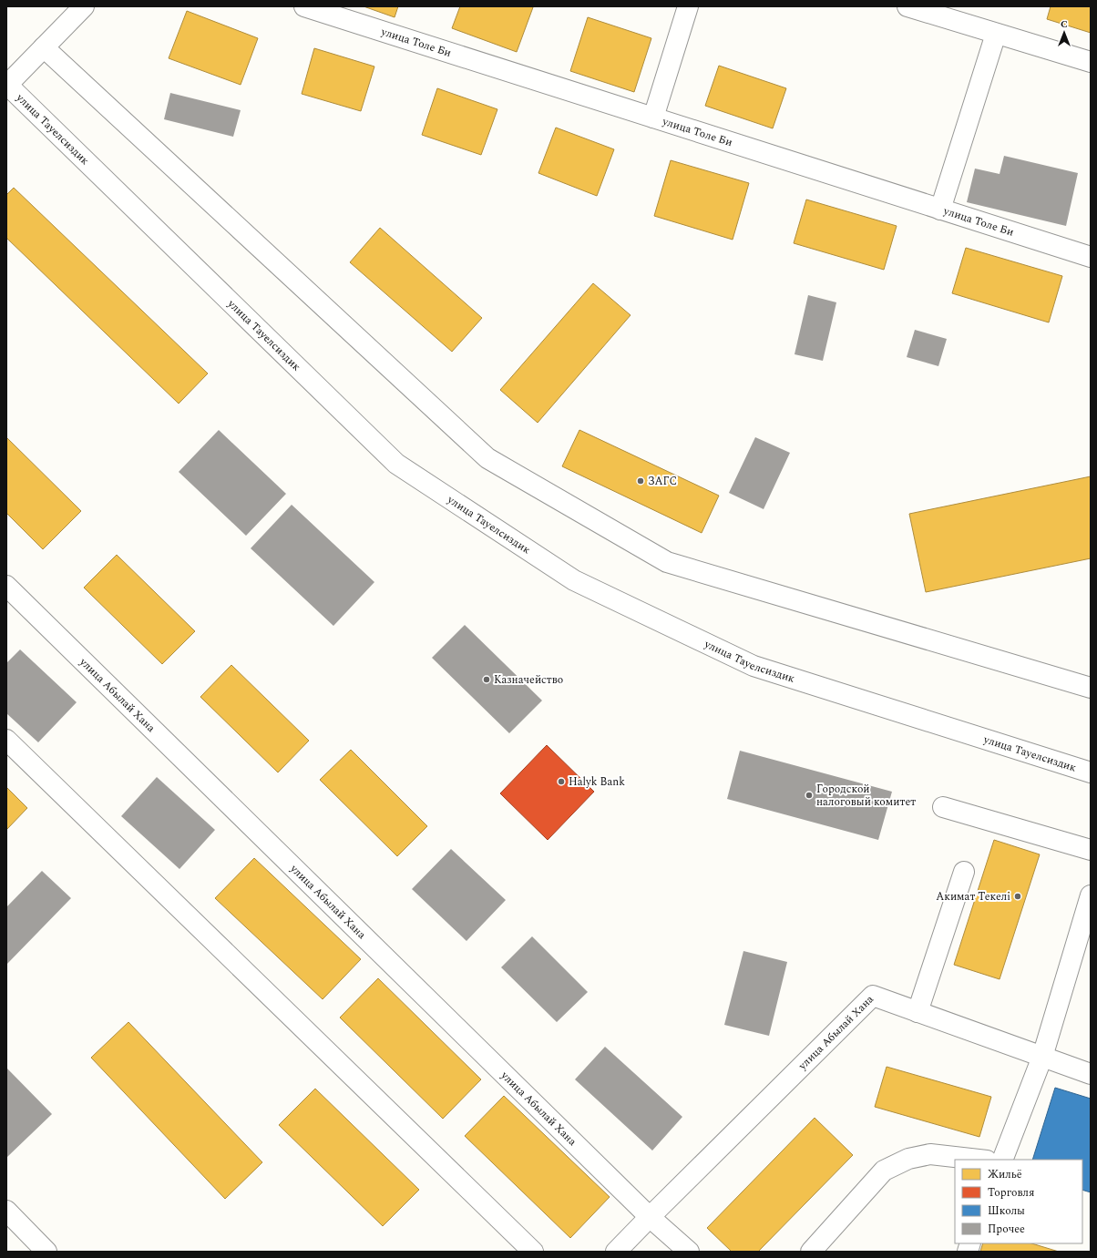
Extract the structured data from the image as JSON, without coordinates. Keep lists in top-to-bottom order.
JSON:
{
  "streets": {
    "street": ["улица Толе Би", "улица Тауелсиздик", "улица Абылай Хана"]
  },
  "places": [
    "ЗАГС",
    "Казначейство",
    "Halyk Bank",
    "Городской налоговый комитет",
    "Акимат Текелі"
  ],
  "legend": [
    "Жильё",
    "Торговля",
    "Школы",
    "Прочее"
  ],
  "north": "top"
}
